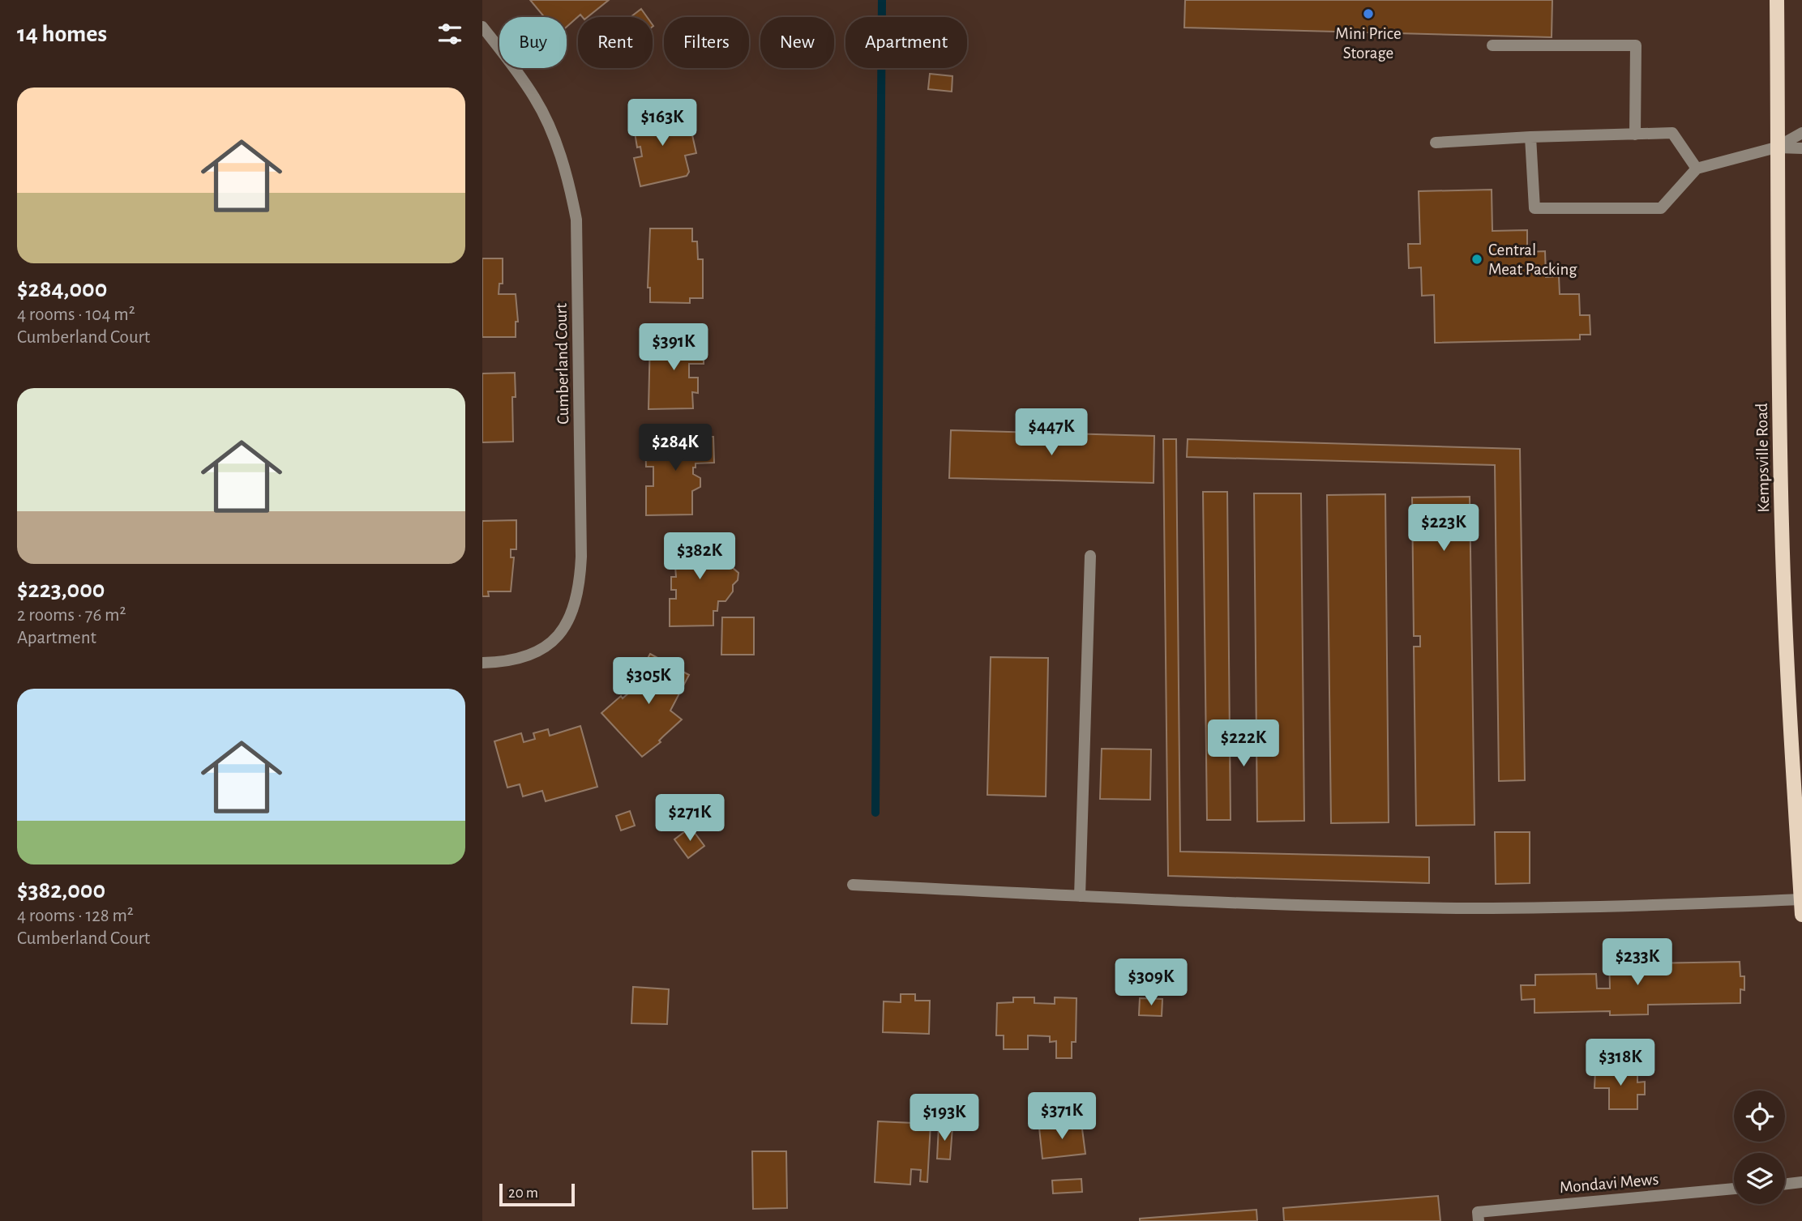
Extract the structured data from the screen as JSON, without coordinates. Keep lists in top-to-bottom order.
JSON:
{
  "streets": {
    "main road": ["Kempsville Road"],
    "street": ["Cumberland Court", "Mondavi Mews"]
  },
  "places": ["Mini Price Storage", "Central Meat Packing"],
  "scale_bar": "20 m",
  "page": {
    "heading": "14 homes",
    "chip": [
      "Buy",
      "Rent",
      "Filters",
      "New",
      "Apartment"
    ],
    "list": [
      {
        "name": "$284,000",
        "note": "4 rooms · 104 m² · Cumberland Court"
      },
      {
        "name": "$223,000",
        "note": "2 rooms · 76 m² · Apartment"
      },
      {
        "name": "$382,000",
        "note": "4 rooms · 128 m² · Cumberland Court"
      }
    ],
    "price": [
      "$163K",
      "$391K",
      "$447K",
      "$284K",
      "$223K",
      "$382K",
      "$305K",
      "$222K",
      "$271K",
      "$233K",
      "$309K",
      "$318K",
      "$371K",
      "$193K"
    ],
    "scale": "20 m"
  }
}
